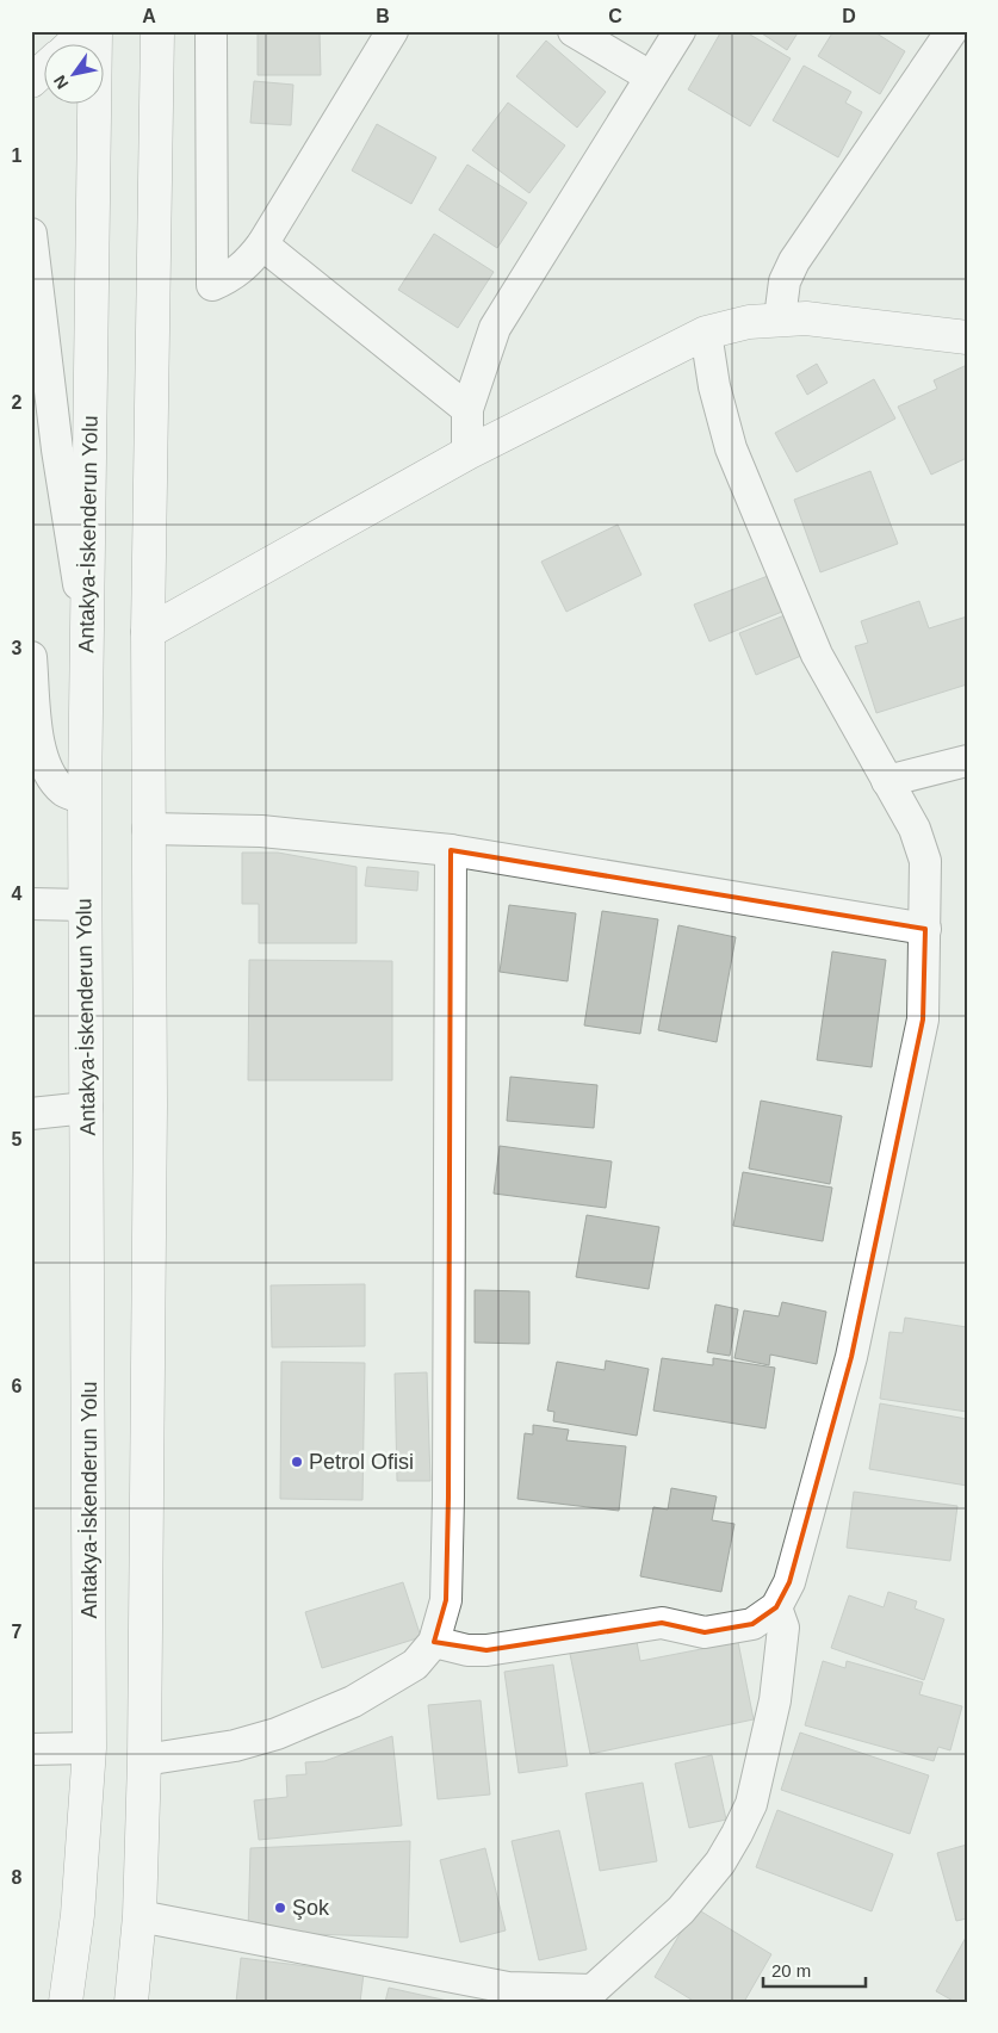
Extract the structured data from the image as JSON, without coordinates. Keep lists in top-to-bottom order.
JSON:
{
  "streets": {
    "main road": ["Antakya-İskenderun Yolu"]
  },
  "places": ["Petrol Ofisi", "Şok"],
  "scale_bar": "20 m",
  "north": "bottom left",
  "grid": {
    "columns": [
      "A",
      "B",
      "C",
      "D"
    ],
    "rows": [
      "1",
      "2",
      "3",
      "4",
      "5",
      "6",
      "7",
      "8"
    ]
  }
}
